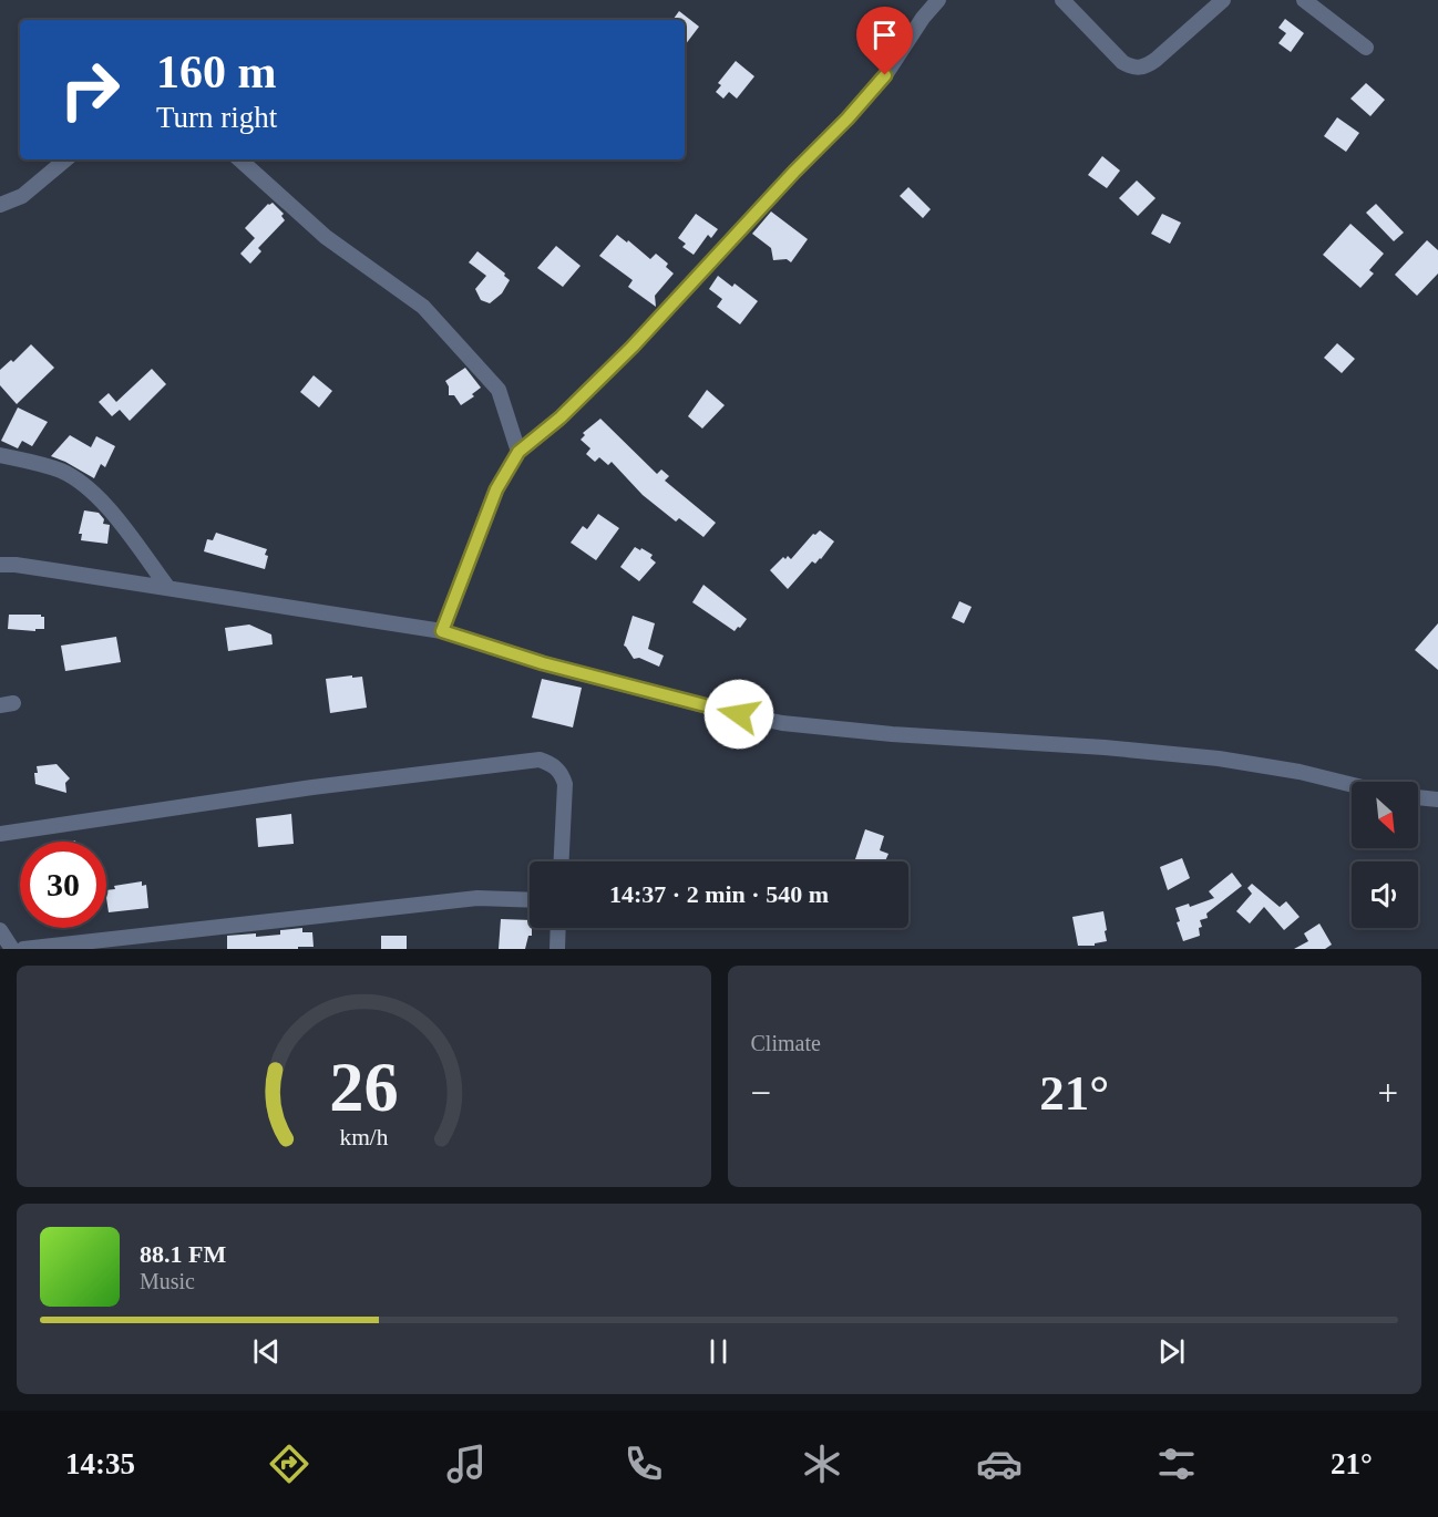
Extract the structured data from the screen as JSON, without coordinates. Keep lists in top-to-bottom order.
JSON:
{
  "north": "bottom right",
  "page": {
    "turn": ["160 m", "Turn right"],
    "limit": "30",
    "trip": "14:37 · 2 min · 540 m",
    "tile": "Climate",
    "heat": ["−", "21°", "+"],
    "song": ["88.1 FM", "Music"],
    "tabs": ["14:35", "21°"],
    "gauge": ["26", "km/h"]
  }
}
